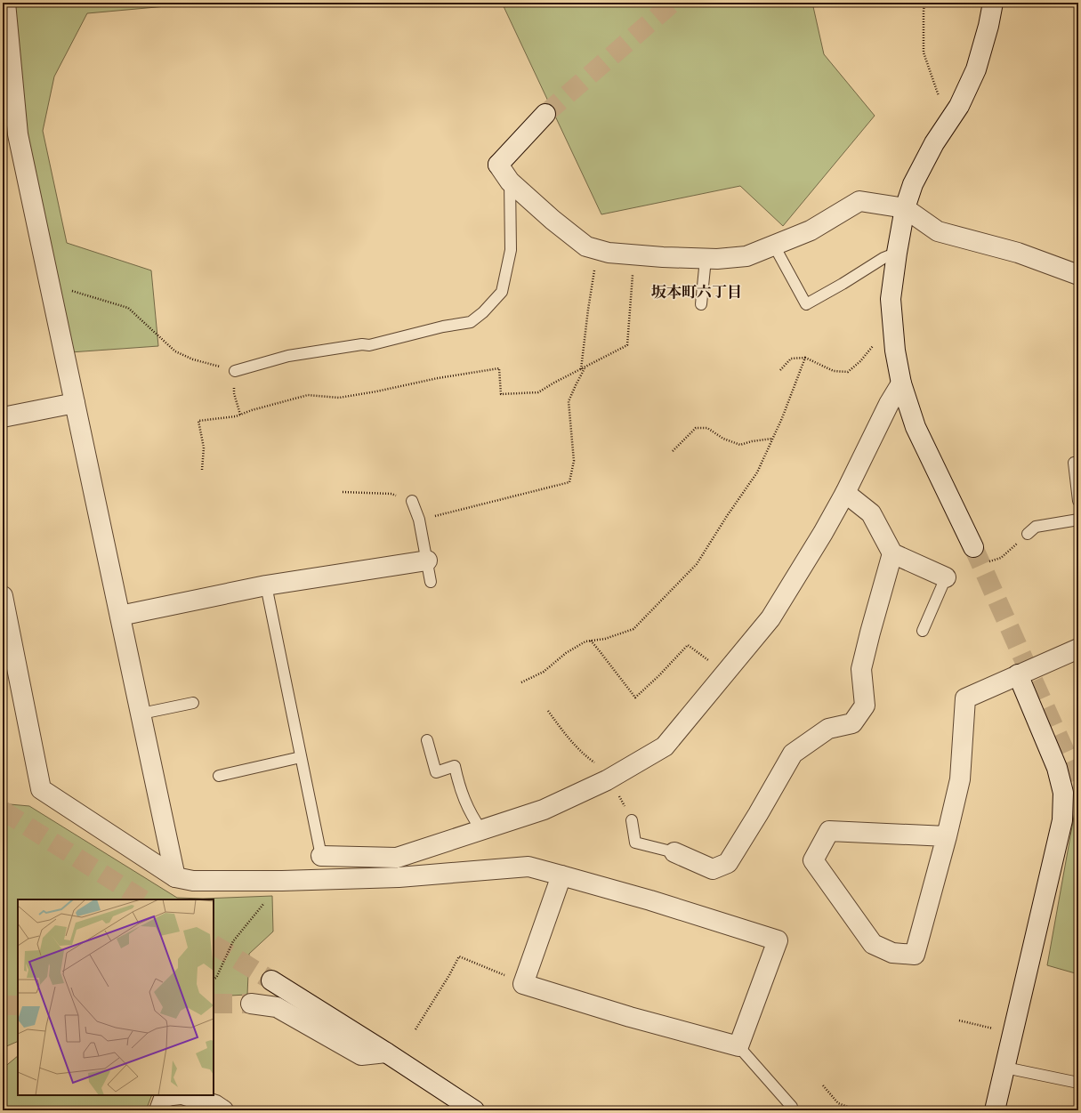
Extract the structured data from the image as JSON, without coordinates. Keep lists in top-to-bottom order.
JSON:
{
  "districts": ["坂本町六丁目"]
}
